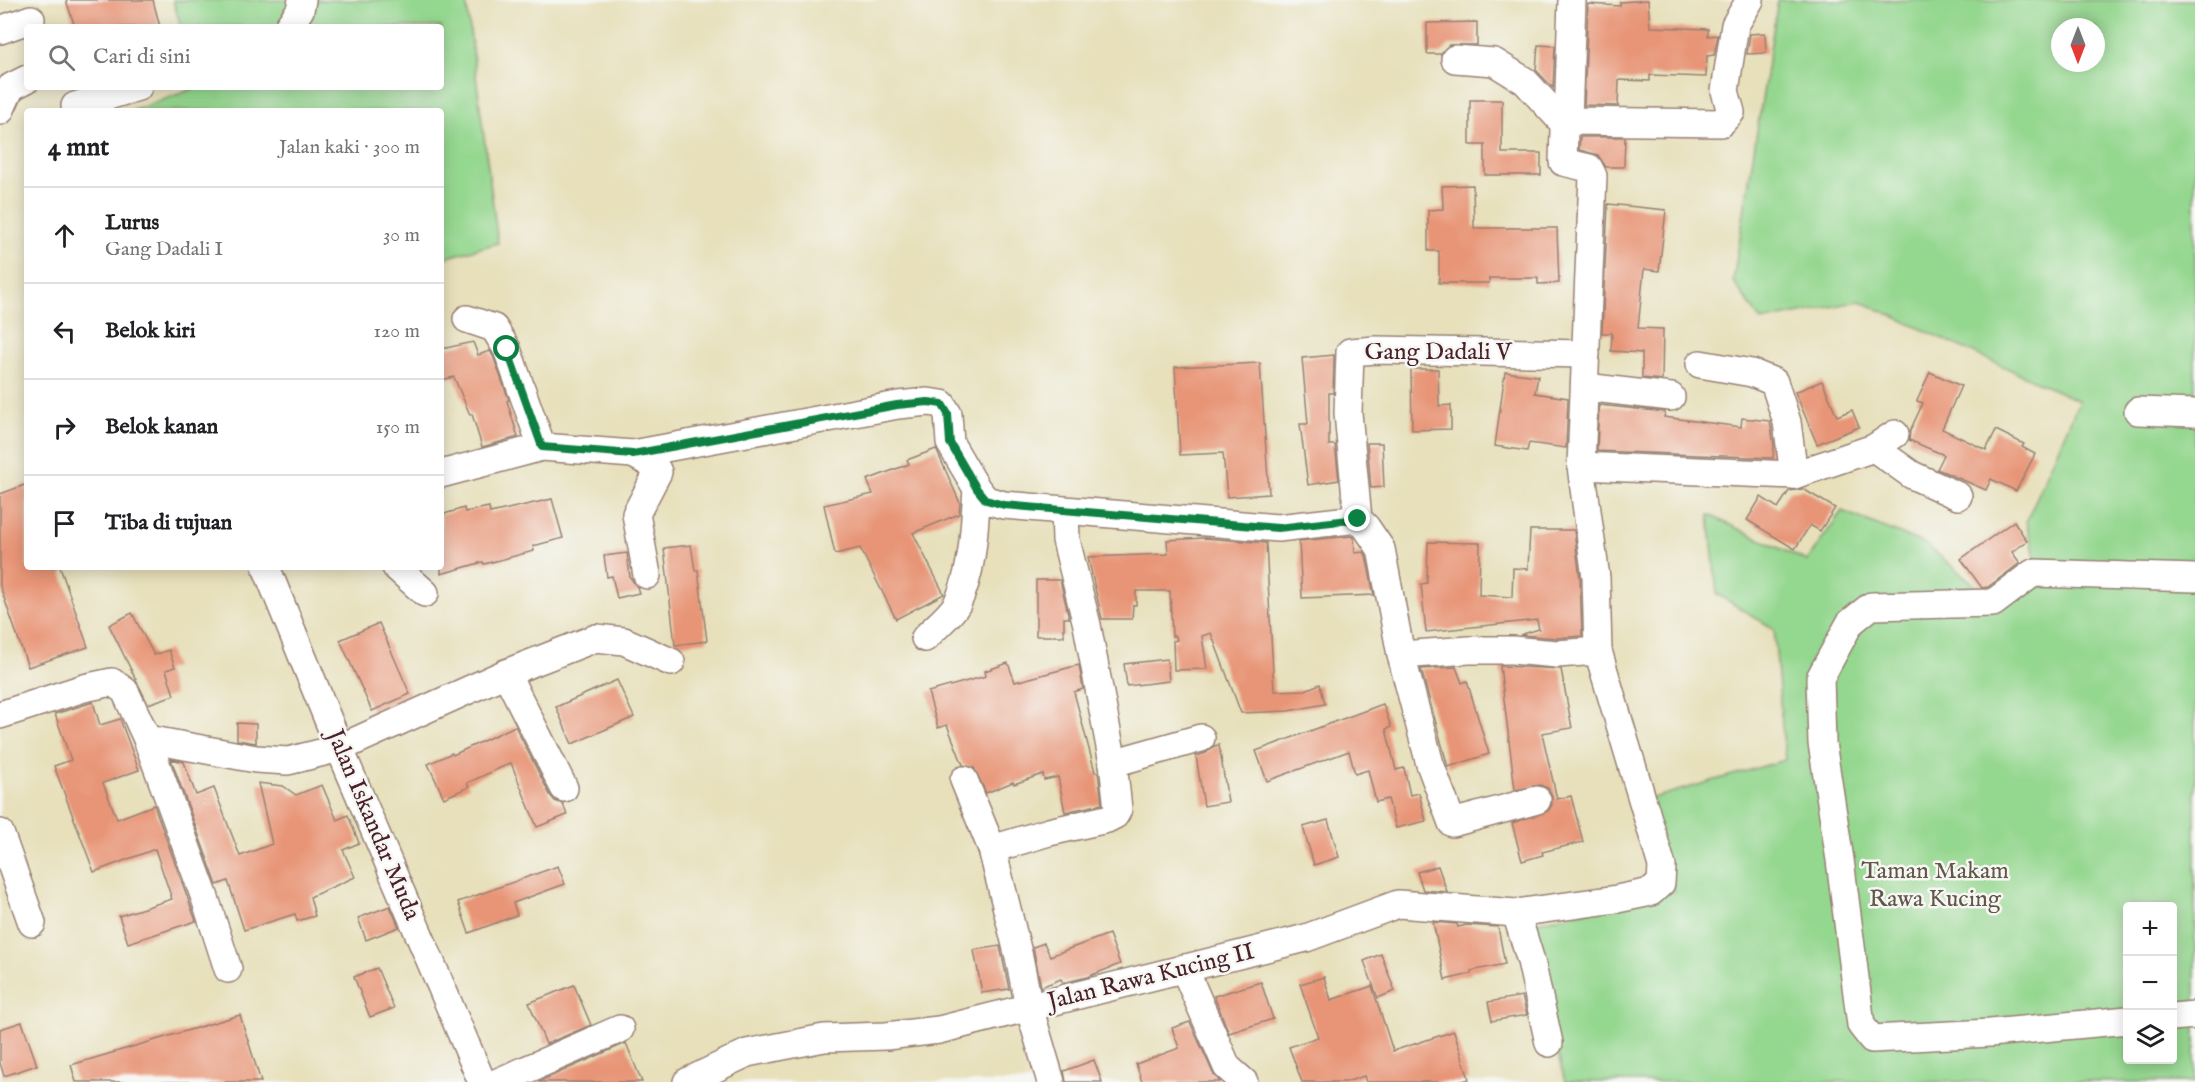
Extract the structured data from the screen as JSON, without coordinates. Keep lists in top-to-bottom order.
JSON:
{
  "streets": {
    "street": ["Gang Dadali V", "Jalan Iskandar Muda", "Jalan Rawa Kucing II"]
  },
  "crossings": [
    ["Gang Dadali V", "Jalan Rawa Kucing II"]
  ],
  "parks": ["Taman Makam Rawa Kucing"],
  "north": "bottom",
  "page": {
    "search": "Cari di sini",
    "heading": ["4 mnt", "Jalan kaki · 300 m"],
    "list": [
      ["Lurus", "Gang Dadali I", "30 m"],
      ["Belok kiri", "120 m"],
      ["Belok kanan", "150 m"],
      "Tiba di tujuan"
    ],
    "map_buttons": ["+", "−"]
  }
}
